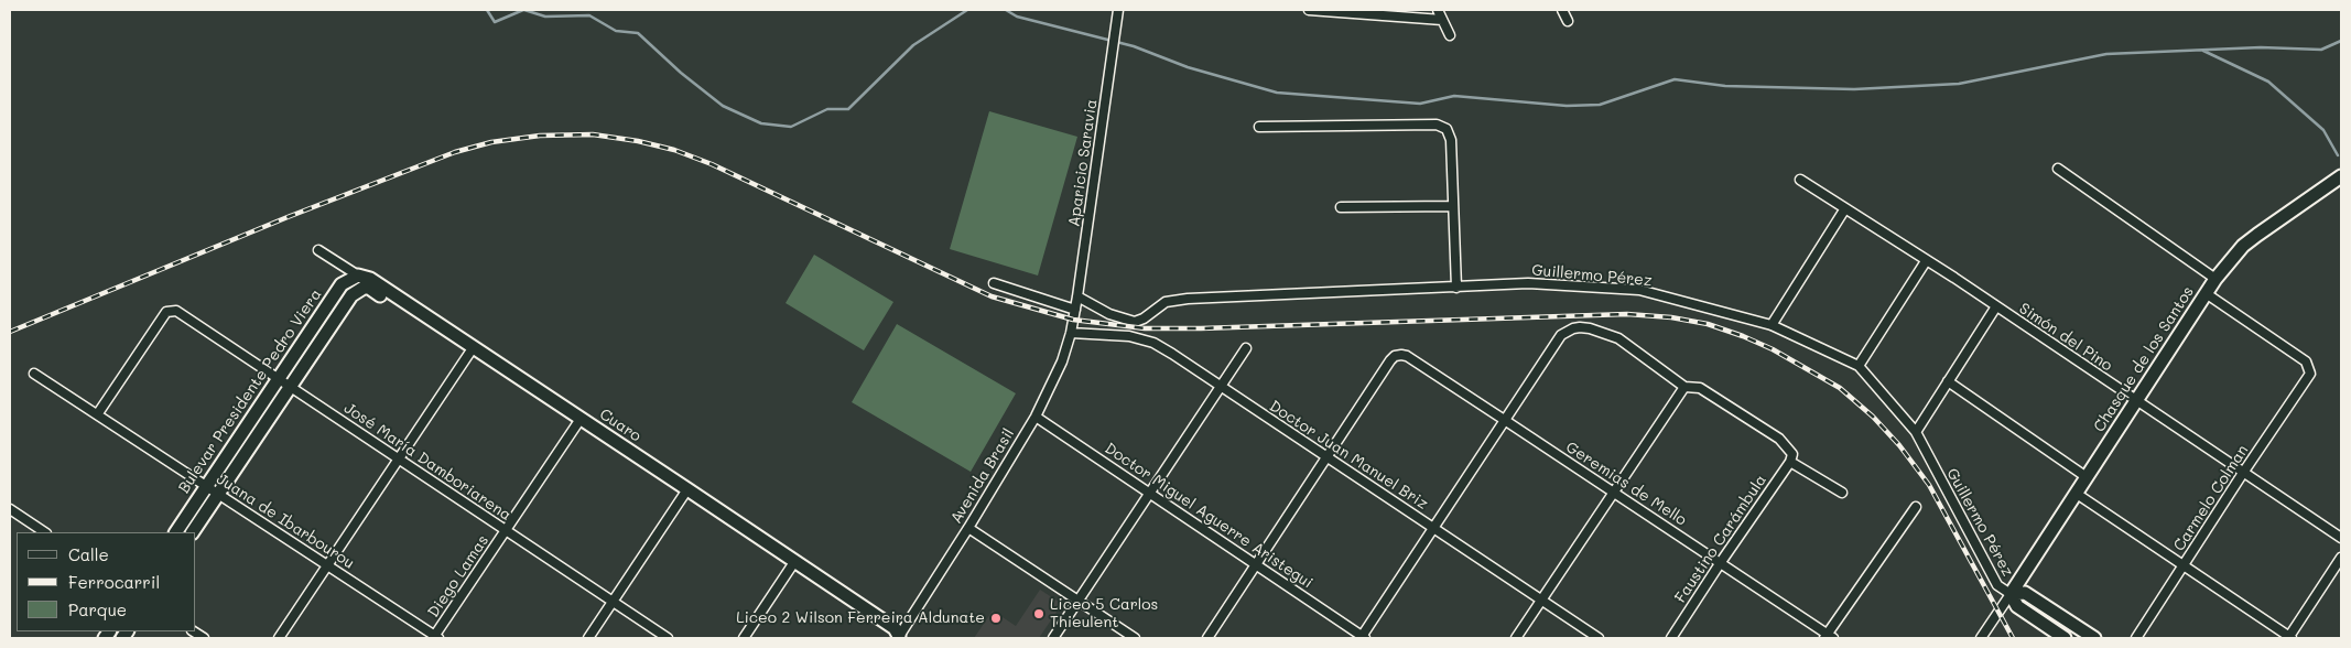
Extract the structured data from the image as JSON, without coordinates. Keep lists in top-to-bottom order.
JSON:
{
  "streets": {
    "street": [
      "Aparicio Saravia",
      "Guillermo Pérez",
      "Simón del Pino",
      "Chasque de los Santos",
      "Bulevar Presidente Pedro Viera",
      "Cuaro",
      "Doctor Juan Manuel Briz",
      "José María Damboriarena",
      "Avenida Brasil",
      "Geremias de Mello",
      "Carmelo Colman",
      "Doctor Miguel Aguerre Aristegui",
      "Juana de Ibarbourou",
      "Faustino Carámbula",
      "Diego Lamas"
    ]
  },
  "crossings": [
    ["Aparicio Saravia", "Guillermo Pérez"],
    ["Aparicio Saravia", "Avenida Brasil"],
    ["Guillermo Pérez", "Chasque de los Santos"],
    ["Simón del Pino", "Chasque de los Santos"],
    ["Simón del Pino", "Carmelo Colman"],
    ["Chasque de los Santos", "Carmelo Colman"],
    ["Bulevar Presidente Pedro Viera", "Cuaro"],
    ["Bulevar Presidente Pedro Viera", "José María Damboriarena"],
    ["Bulevar Presidente Pedro Viera", "Juana de Ibarbourou"],
    ["Cuaro", "Avenida Brasil"],
    ["Cuaro", "Diego Lamas"],
    ["Doctor Juan Manuel Briz", "Avenida Brasil"],
    ["Doctor Juan Manuel Briz", "Geremias de Mello"],
    ["José María Damboriarena", "Juana de Ibarbourou"],
    ["José María Damboriarena", "Diego Lamas"],
    ["Avenida Brasil", "Doctor Miguel Aguerre Aristegui"],
    ["Geremias de Mello", "Faustino Carámbula"],
    ["Juana de Ibarbourou", "Diego Lamas"]
  ],
  "places": ["Liceo 5 Carlos Thieulent", "Liceo 2 Wilson Ferreira Aldunate"],
  "legend": ["Calle", "Ferrocarril", "Parque"]
}
